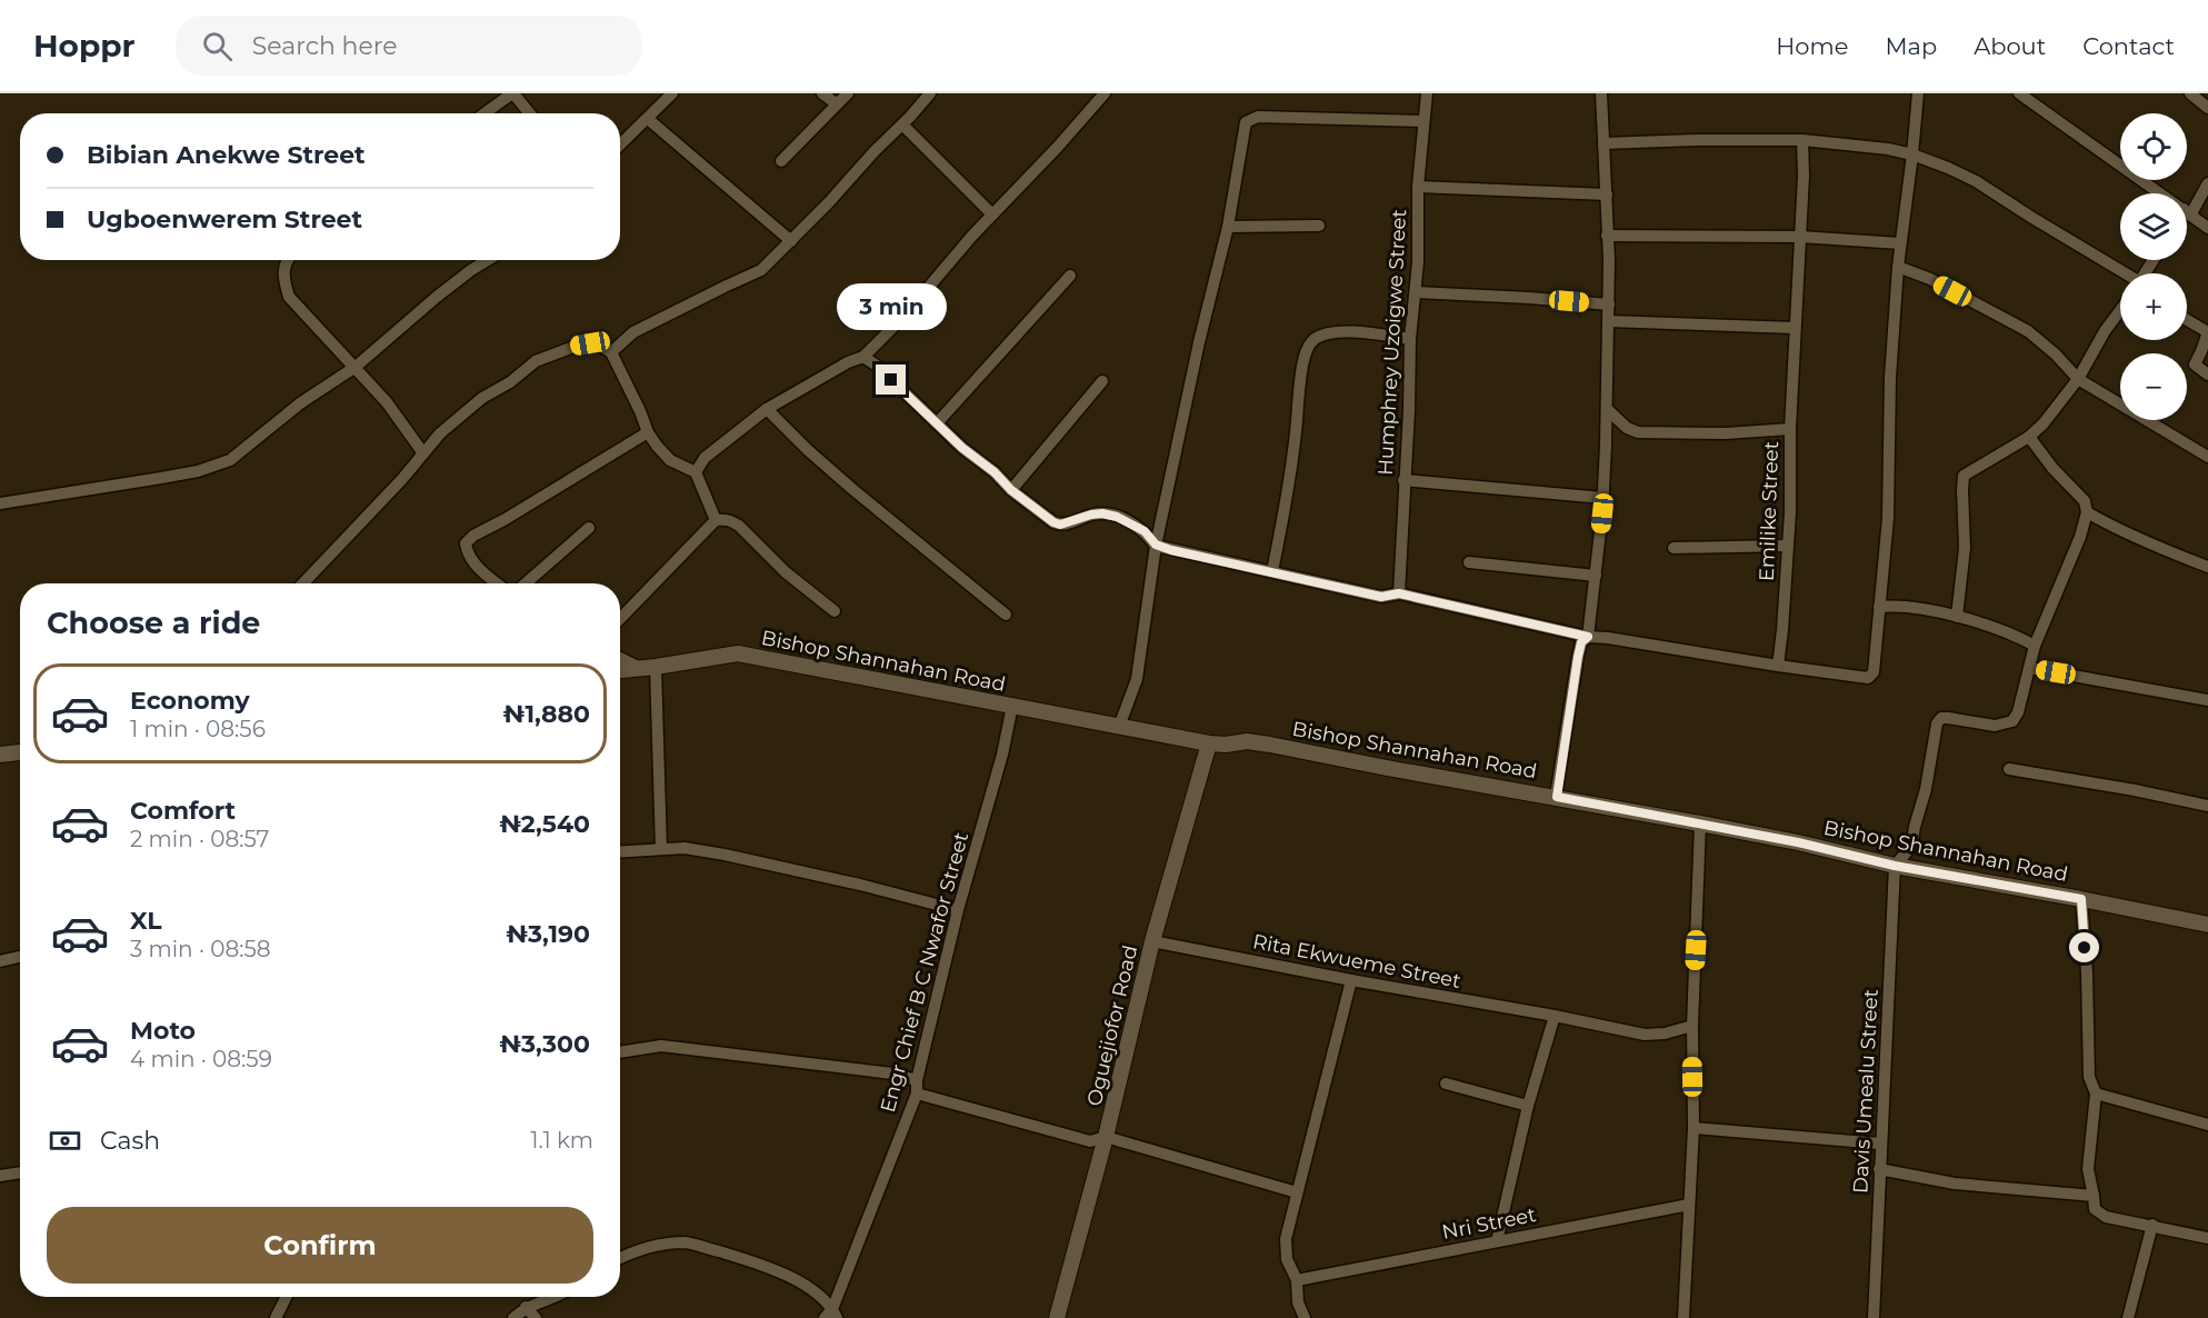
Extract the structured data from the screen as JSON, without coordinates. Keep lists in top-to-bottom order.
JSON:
{
  "streets": {
    "main road": ["Bishop Shannahan Road", "Oguejiofor Road"],
    "street": [
      "Humphrey Uzoigwe Street",
      "Emilike Street",
      "Rita Ekwueme Street",
      "Engr Chief B C Nwafor Street",
      "Davis Umealu Street",
      "Nri Street"
    ]
  },
  "crossings": [
    ["Bishop Shannahan Road", "Engr Chief B C Nwafor Street"],
    ["Bishop Shannahan Road", "Oguejiofor Road"],
    ["Bishop Shannahan Road", "Davis Umealu Street"],
    ["Rita Ekwueme Street", "Oguejiofor Road"]
  ],
  "page": {
    "header": "Hoppr",
    "search": "Search here",
    "nav": [
      "Home",
      "Map",
      "About",
      "Contact"
    ],
    "map_buttons": ["+", "−"],
    "banner": ["Bibian Anekwe Street", "Ugboenwerem Street"],
    "bubble": "3 min",
    "heading": "Choose a ride",
    "list": [
      {
        "name": "Economy",
        "note": "1 min · 08:56",
        "value": "₦1,880"
      },
      {
        "name": "Comfort",
        "note": "2 min · 08:57",
        "value": "₦2,540"
      },
      {
        "name": "XL",
        "note": "3 min · 08:58",
        "value": "₦3,190"
      },
      {
        "name": "Moto",
        "note": "4 min · 08:59",
        "value": "₦3,300"
      }
    ],
    "pay": ["Cash", "1.1 km"],
    "buttons": "Confirm"
  }
}
